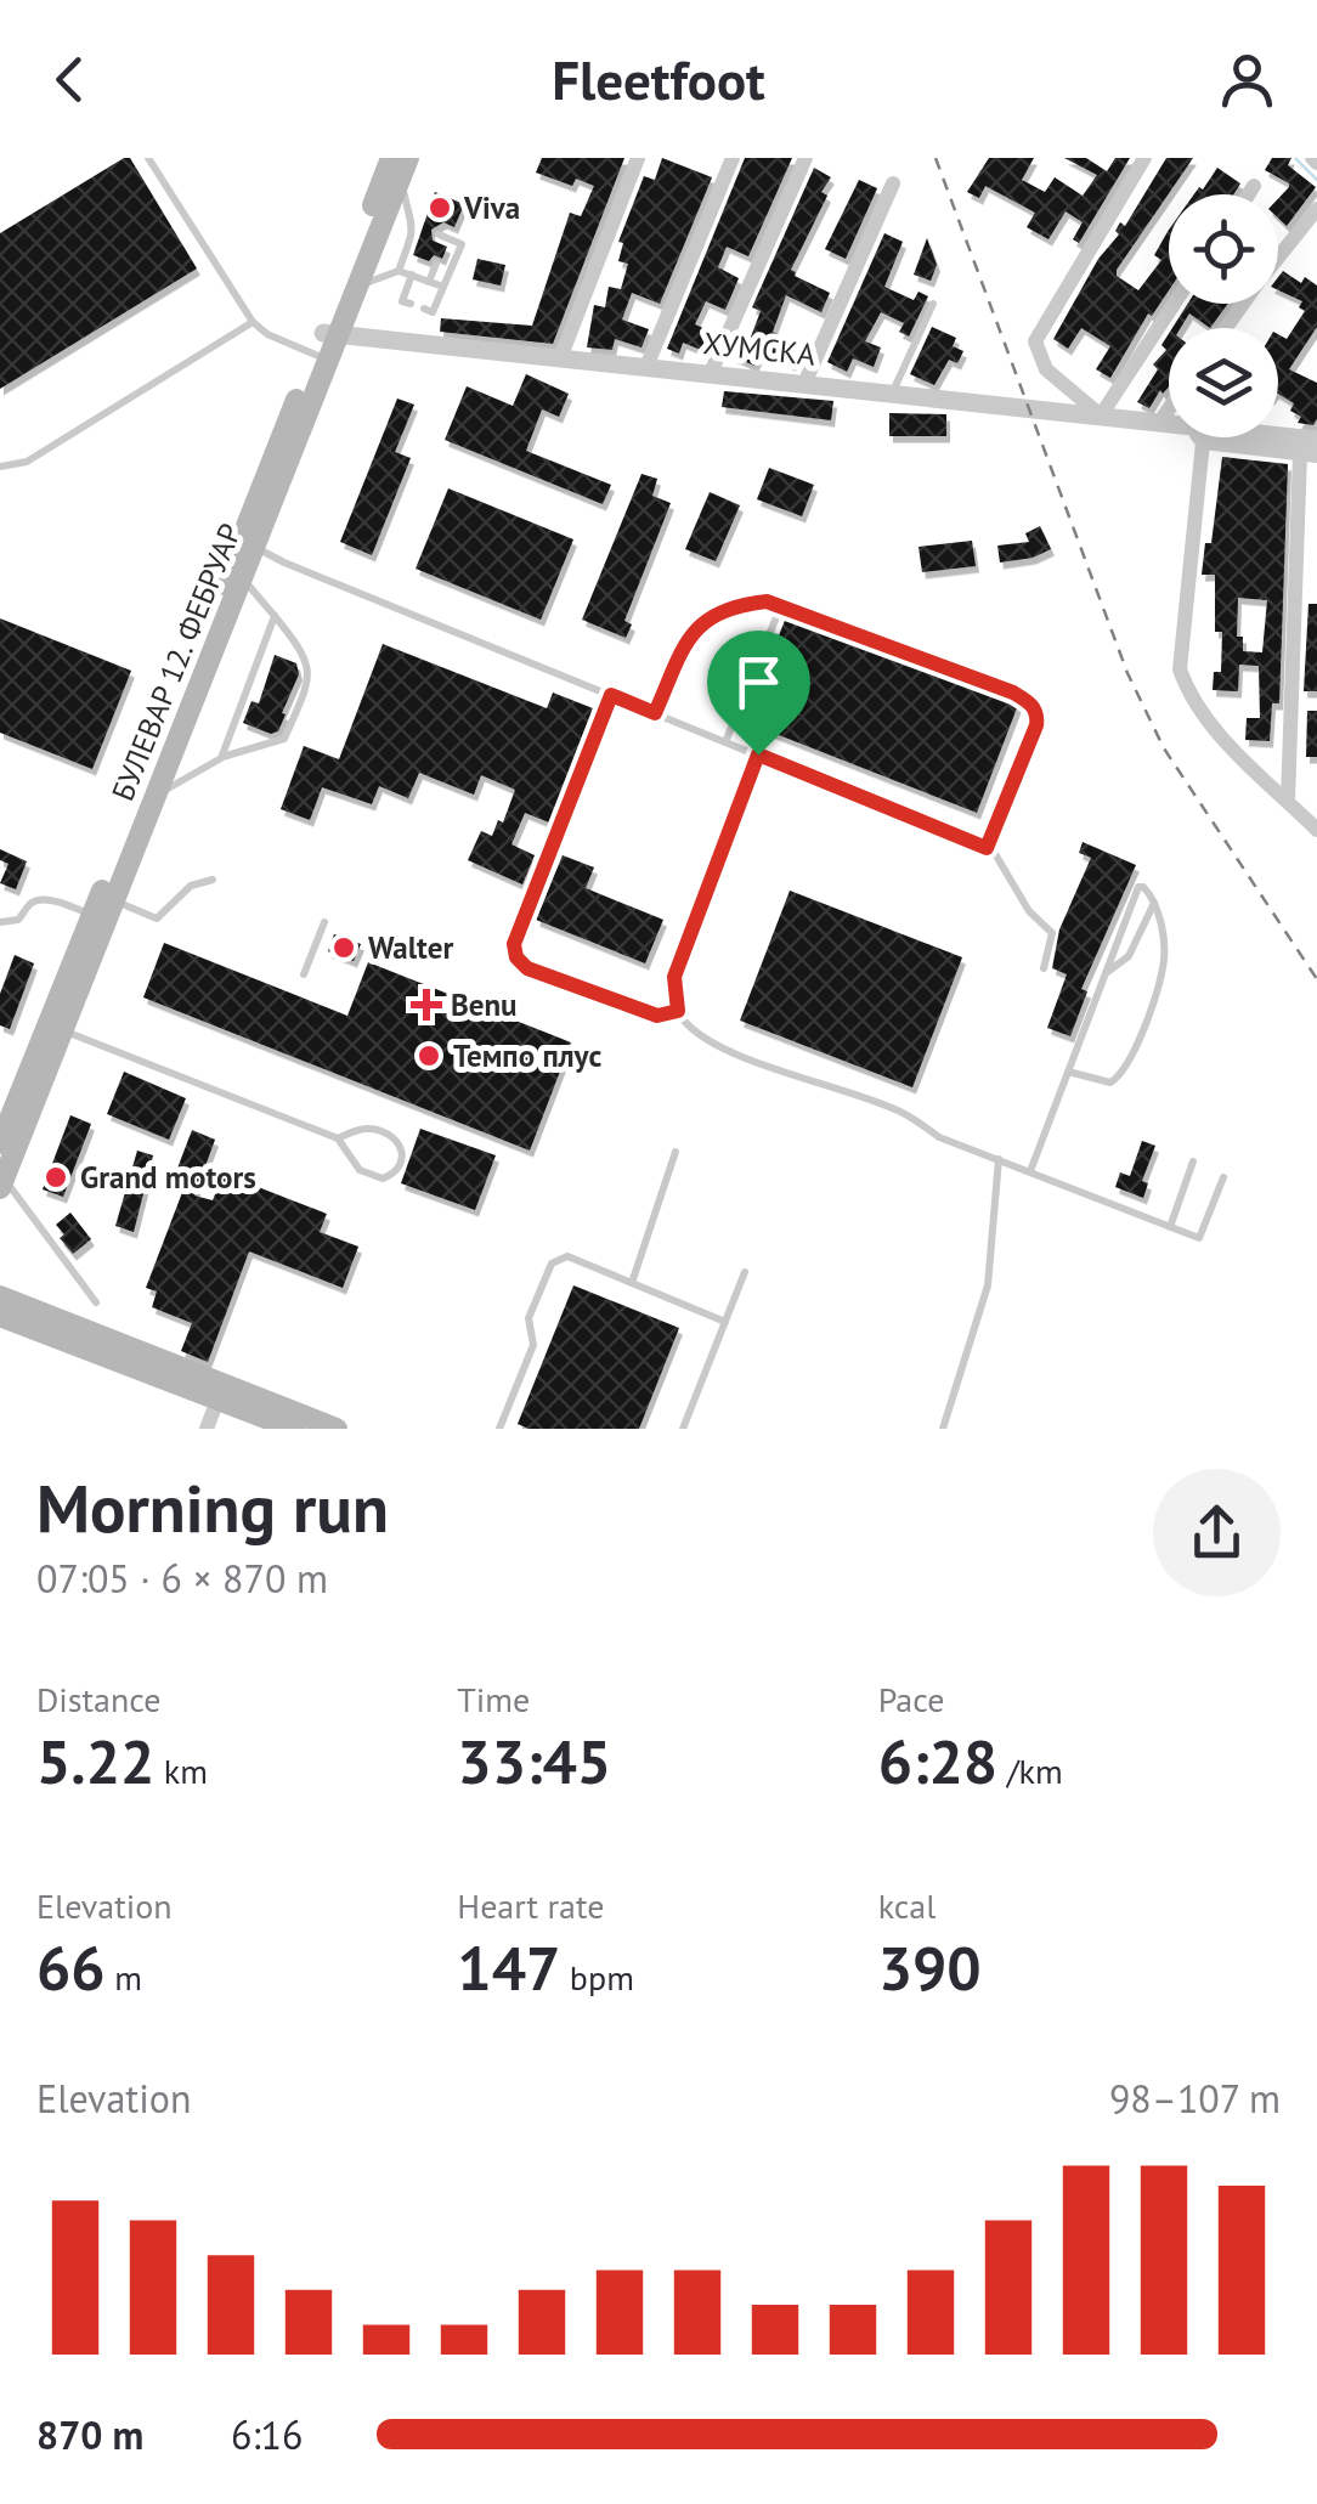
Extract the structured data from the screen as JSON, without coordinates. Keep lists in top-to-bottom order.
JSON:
{
  "streets": {
    "main road": ["БУЛЕВАР 12. ФЕБРУАР"],
    "street": ["ХУМСКА"]
  },
  "crossings": [
    ["ХУМСКА", "БУЛЕВАР 12. ФЕБРУАР"]
  ],
  "places": {
    "other": [
      "Viva",
      "Walter",
      "Темпо плус",
      "Grand motors"
    ],
    "health": ["Benu"]
  },
  "page": {
    "header": "Fleetfoot",
    "heading": ["Morning run", "07:05 · 6 × 870 m"],
    "stats": [
      ["Distance", "5.22 km"],
      ["Time", "33:45"],
      ["Pace", "6:28 /km"],
      ["Elevation", "66 m"],
      ["Heart rate", "147 bpm"],
      ["kcal", "390"]
    ],
    "chart": ["Elevation", "98–107 m"],
    "list": [
      {
        "name": "870 m",
        "note": "6:16"
      }
    ]
  }
}
